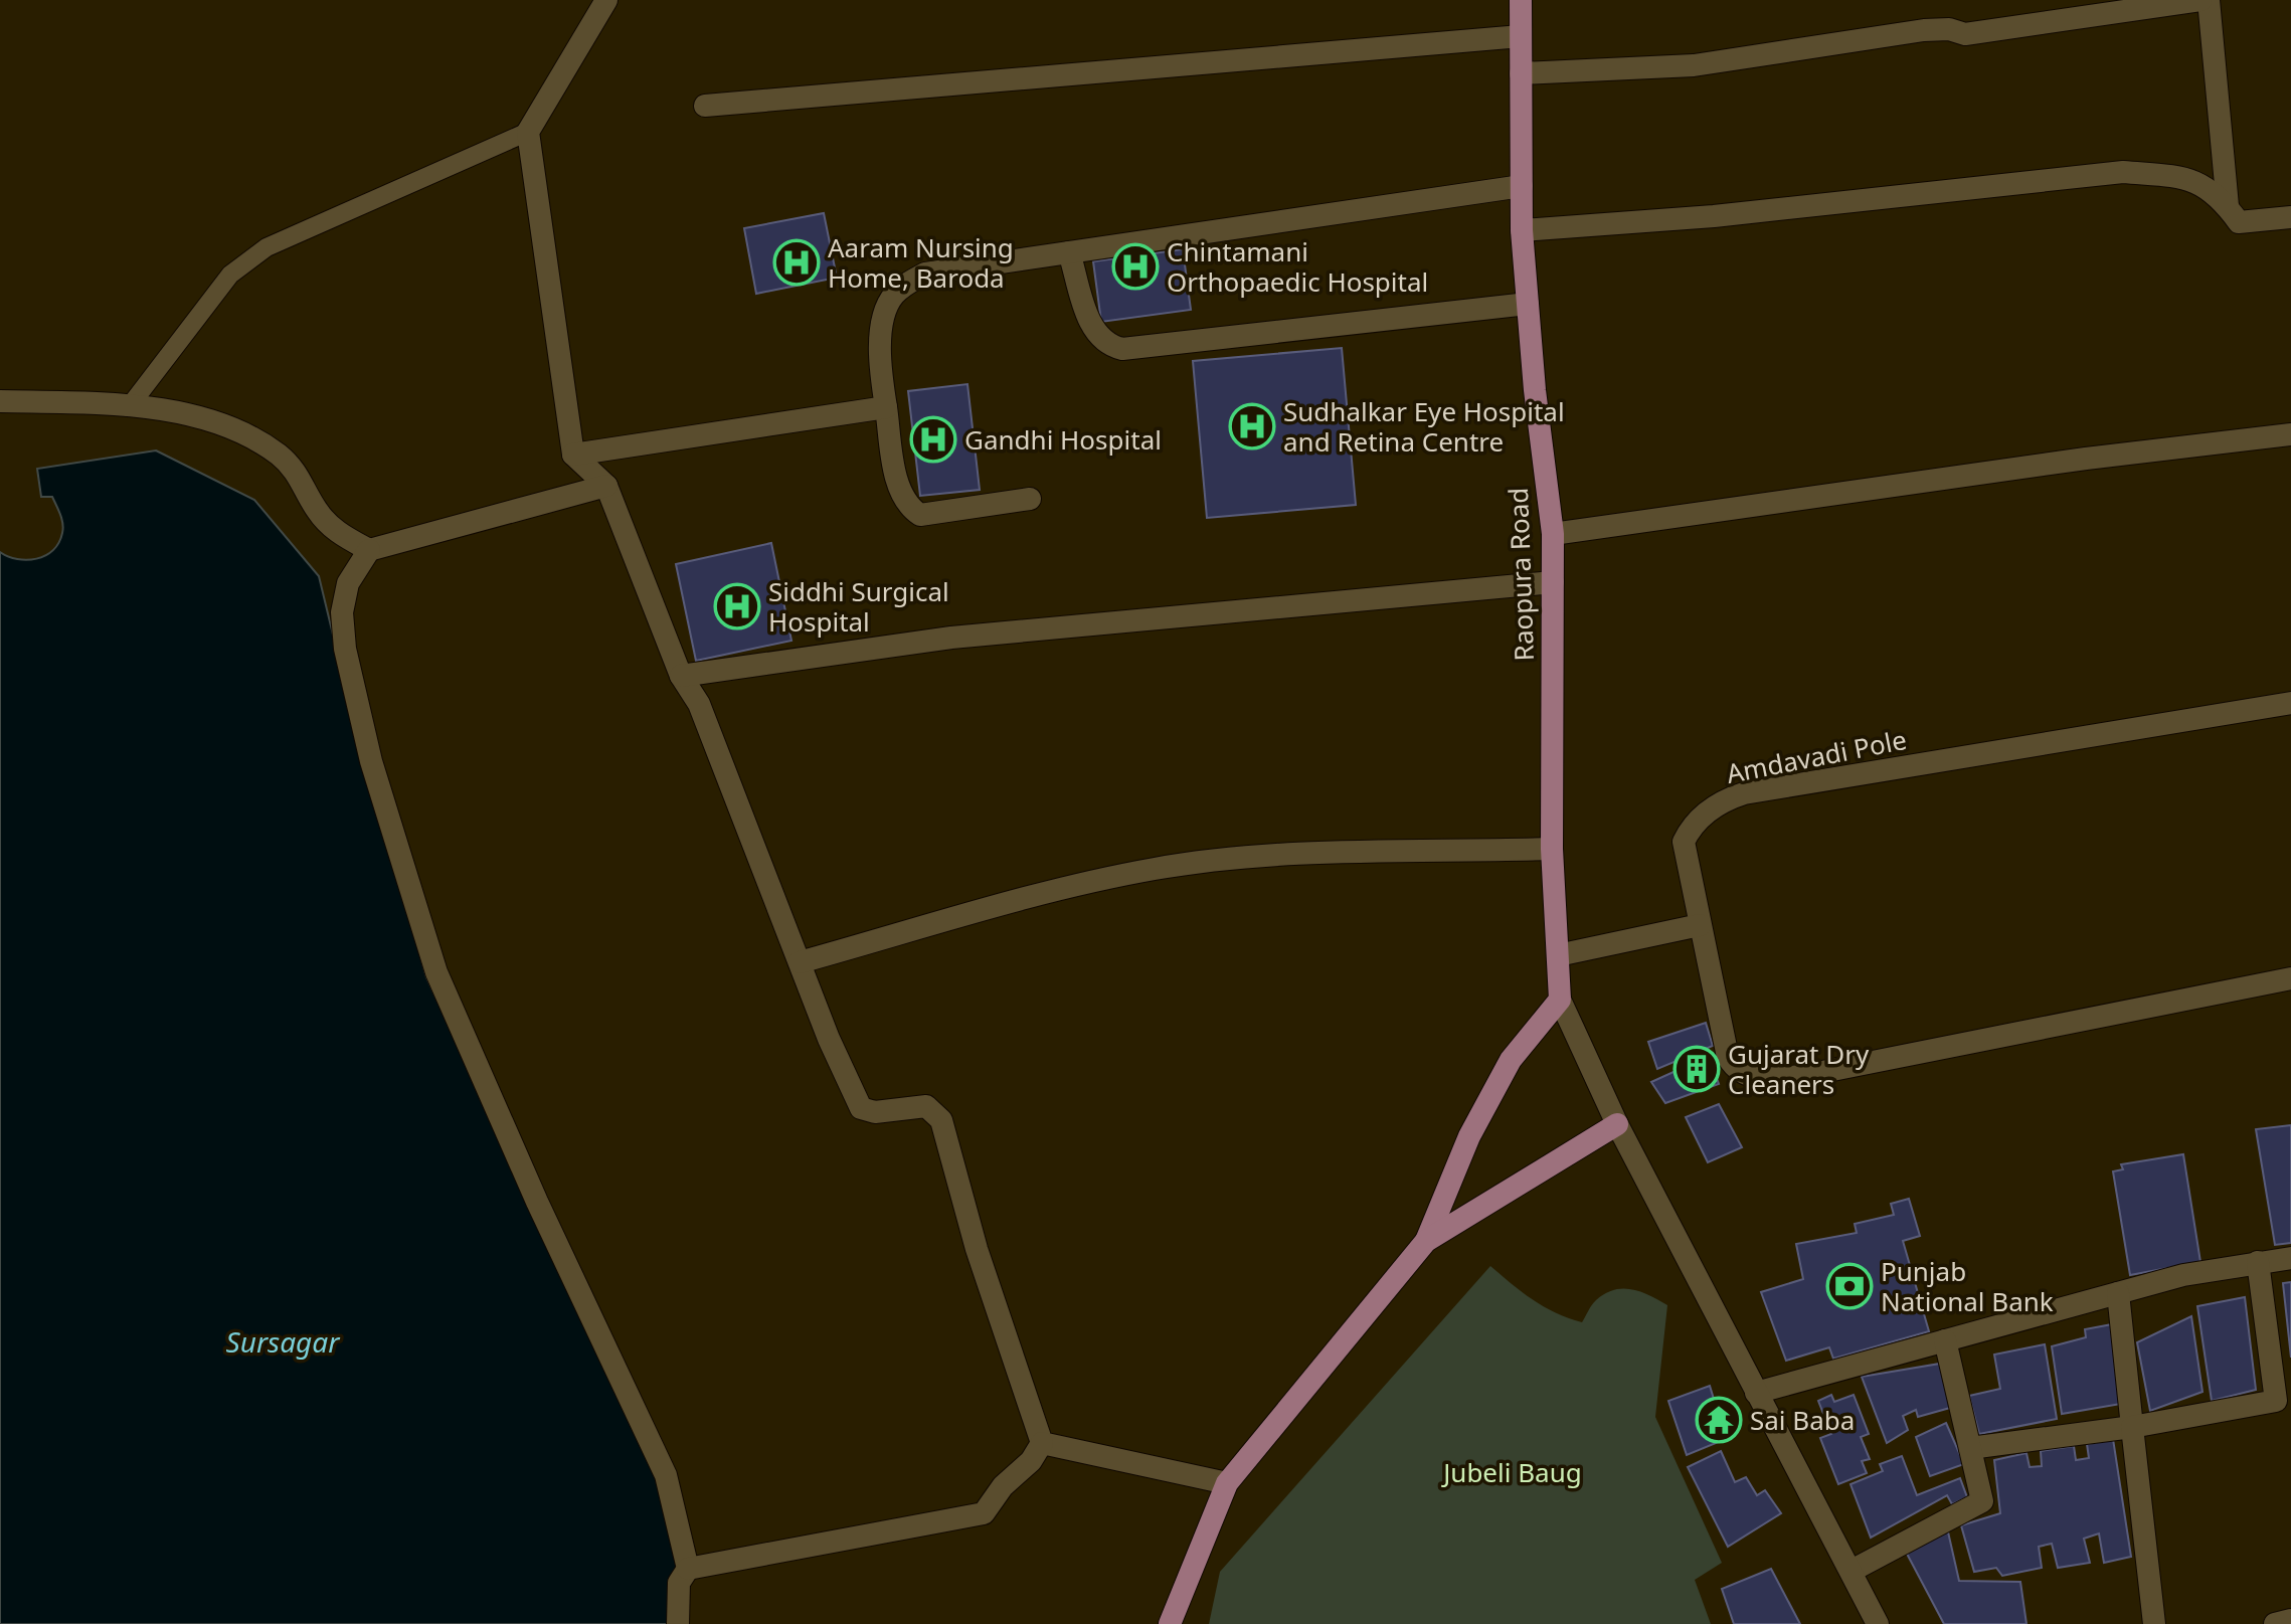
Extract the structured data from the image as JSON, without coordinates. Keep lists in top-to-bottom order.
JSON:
{
  "streets": {
    "main road": ["Raopura Road"],
    "street": ["Amdavadi Pole"]
  },
  "water": ["Sursagar"],
  "parks": ["Jubeli Baug"],
  "places": {
    "hospital": [
      "Aaram Nursing Home, Baroda",
      "Chintamani Orthopaedic Hospital",
      "Sudhalkar Eye Hospital and Retina Centre",
      "Gandhi Hospital",
      "Siddhi Surgical Hospital"
    ],
    "building": ["Gujarat Dry Cleaners"],
    "bank": ["Punjab National Bank"],
    "temple": ["Sai Baba"]
  }
}
